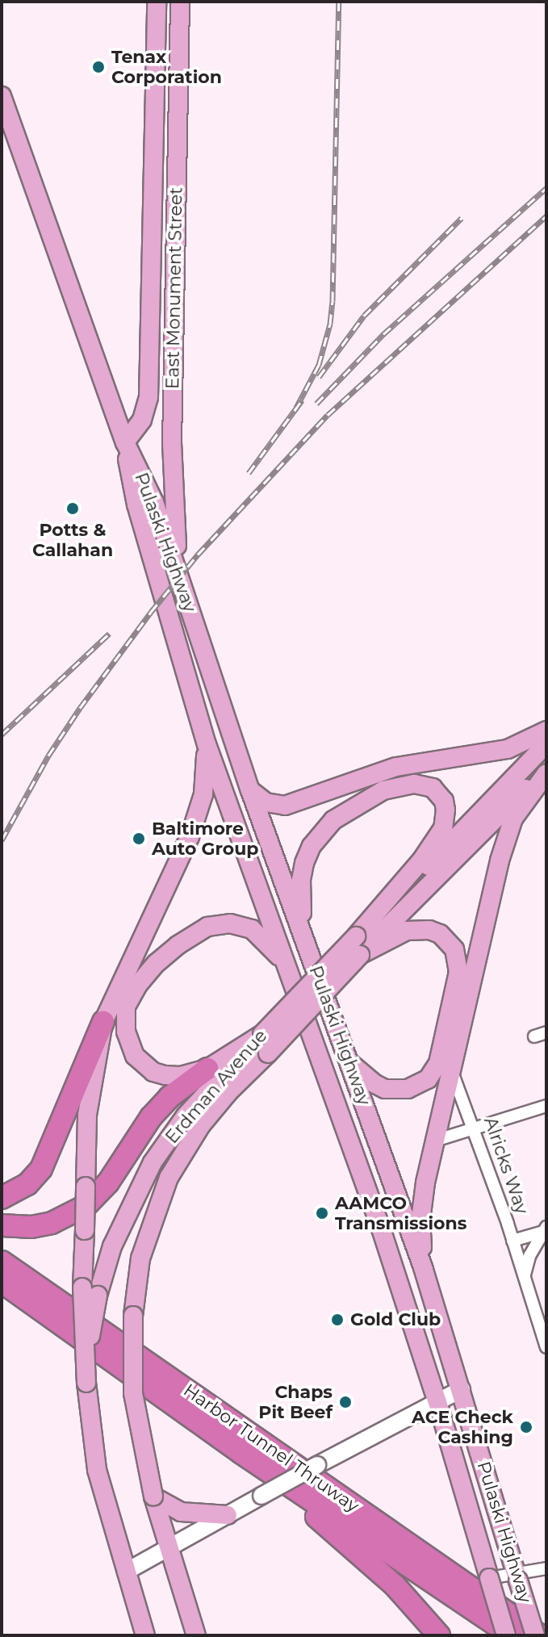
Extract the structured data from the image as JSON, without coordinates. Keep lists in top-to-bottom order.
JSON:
{
  "streets": {
    "highway": ["Harbor Tunnel Thruway"],
    "main road": ["East Monument Street", "Pulaski Highway", "Erdman Avenue"],
    "street": ["Alricks Way"]
  },
  "crossings": [
    ["East Monument Street", "Pulaski Highway"],
    ["Pulaski Highway", "Harbor Tunnel Thruway"]
  ],
  "places": [
    "Tenax Corporation",
    "Potts & Callahan",
    "Baltimore Auto Group",
    "AAMCO Transmissions",
    "Gold Club",
    "Chaps Pit Beef",
    "ACE Check Cashing"
  ]
}
